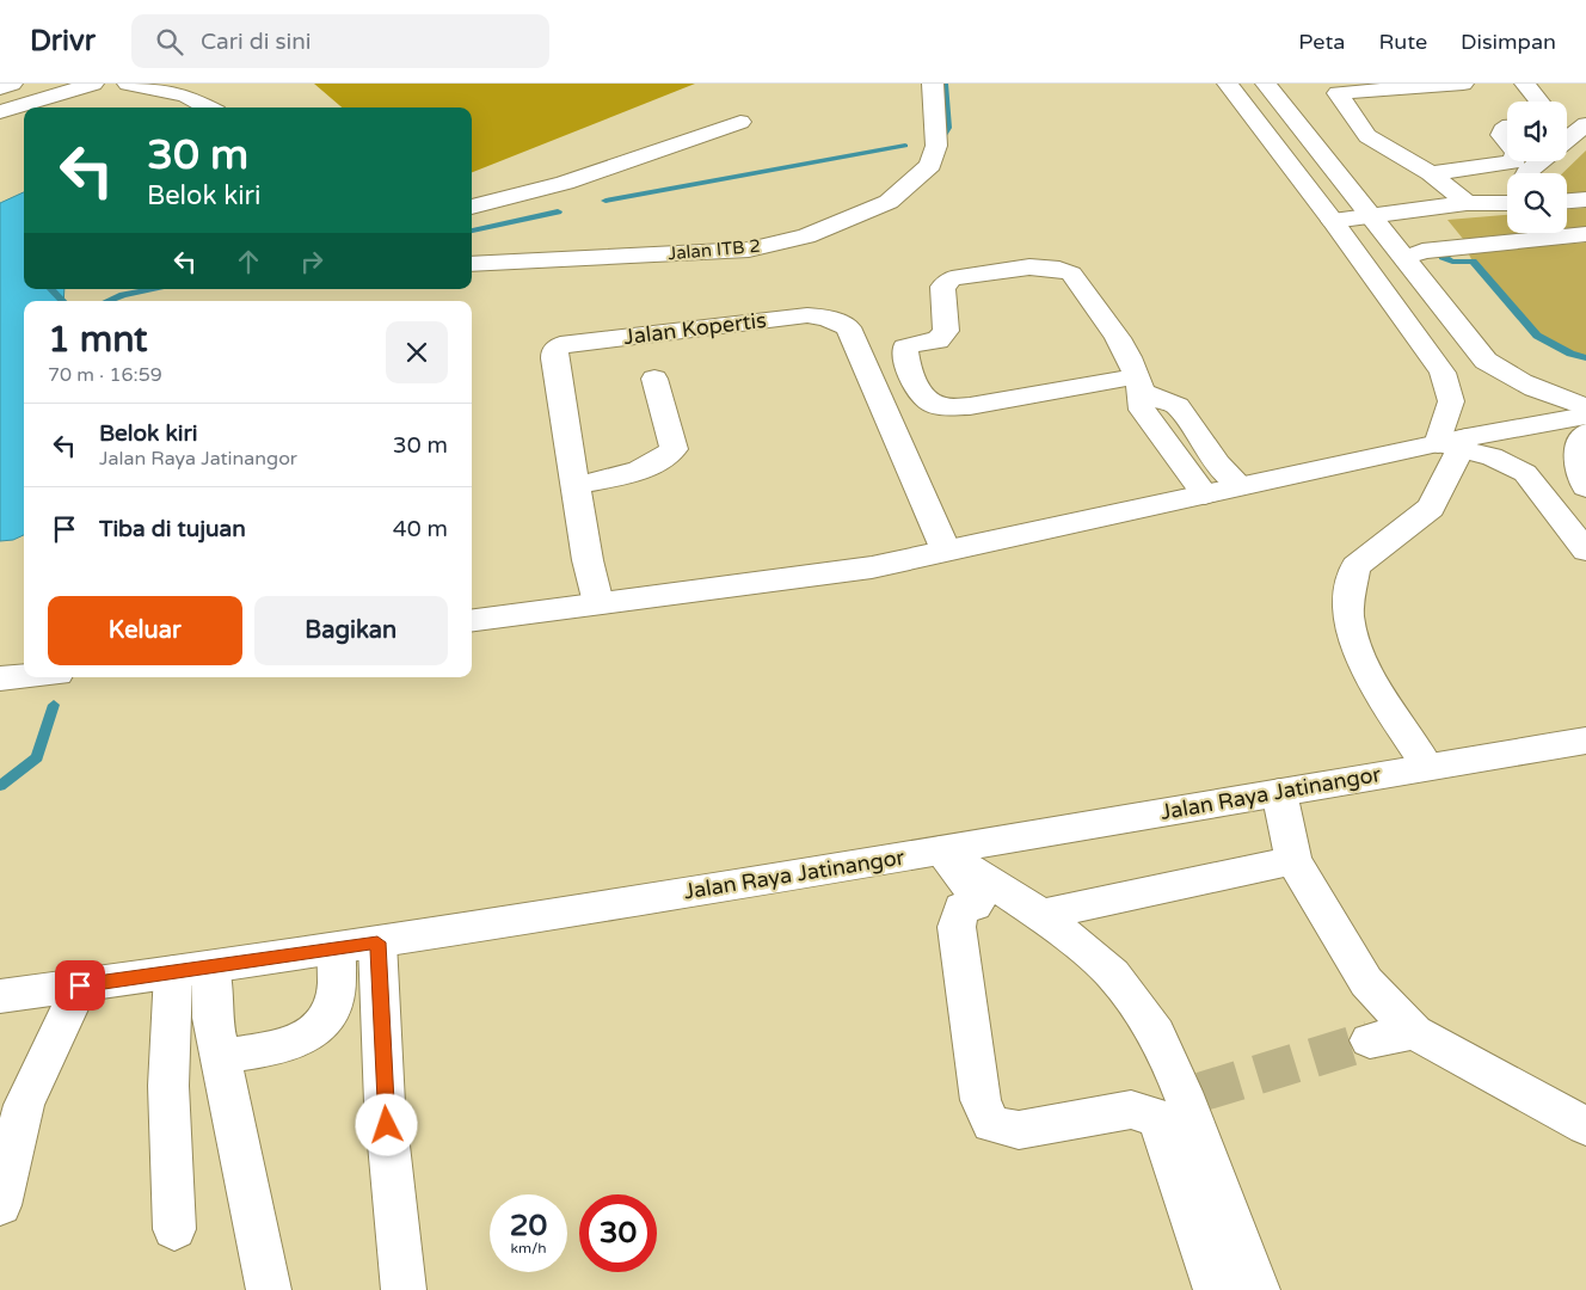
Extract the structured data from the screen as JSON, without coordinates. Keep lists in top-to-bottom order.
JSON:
{
  "streets": {
    "main road": ["Jalan ITB 2", "Jalan Kopertis", "Jalan Raya Jatinangor"]
  },
  "page": {
    "header": "Drivr",
    "search": "Cari di sini",
    "nav": ["Peta", "Rute", "Disimpan"],
    "turn": ["30 m", "Belok kiri"],
    "heading": ["1 mnt", "70 m · 16:59"],
    "list": [
      {
        "name": "Belok kiri",
        "note": "Jalan Raya Jatinangor",
        "value": "30 m"
      },
      {
        "name": "Tiba di tujuan",
        "value": "40 m"
      }
    ],
    "buttons": ["Keluar", "Bagikan"],
    "speed": "20 km/h",
    "limit": "30"
  }
}
